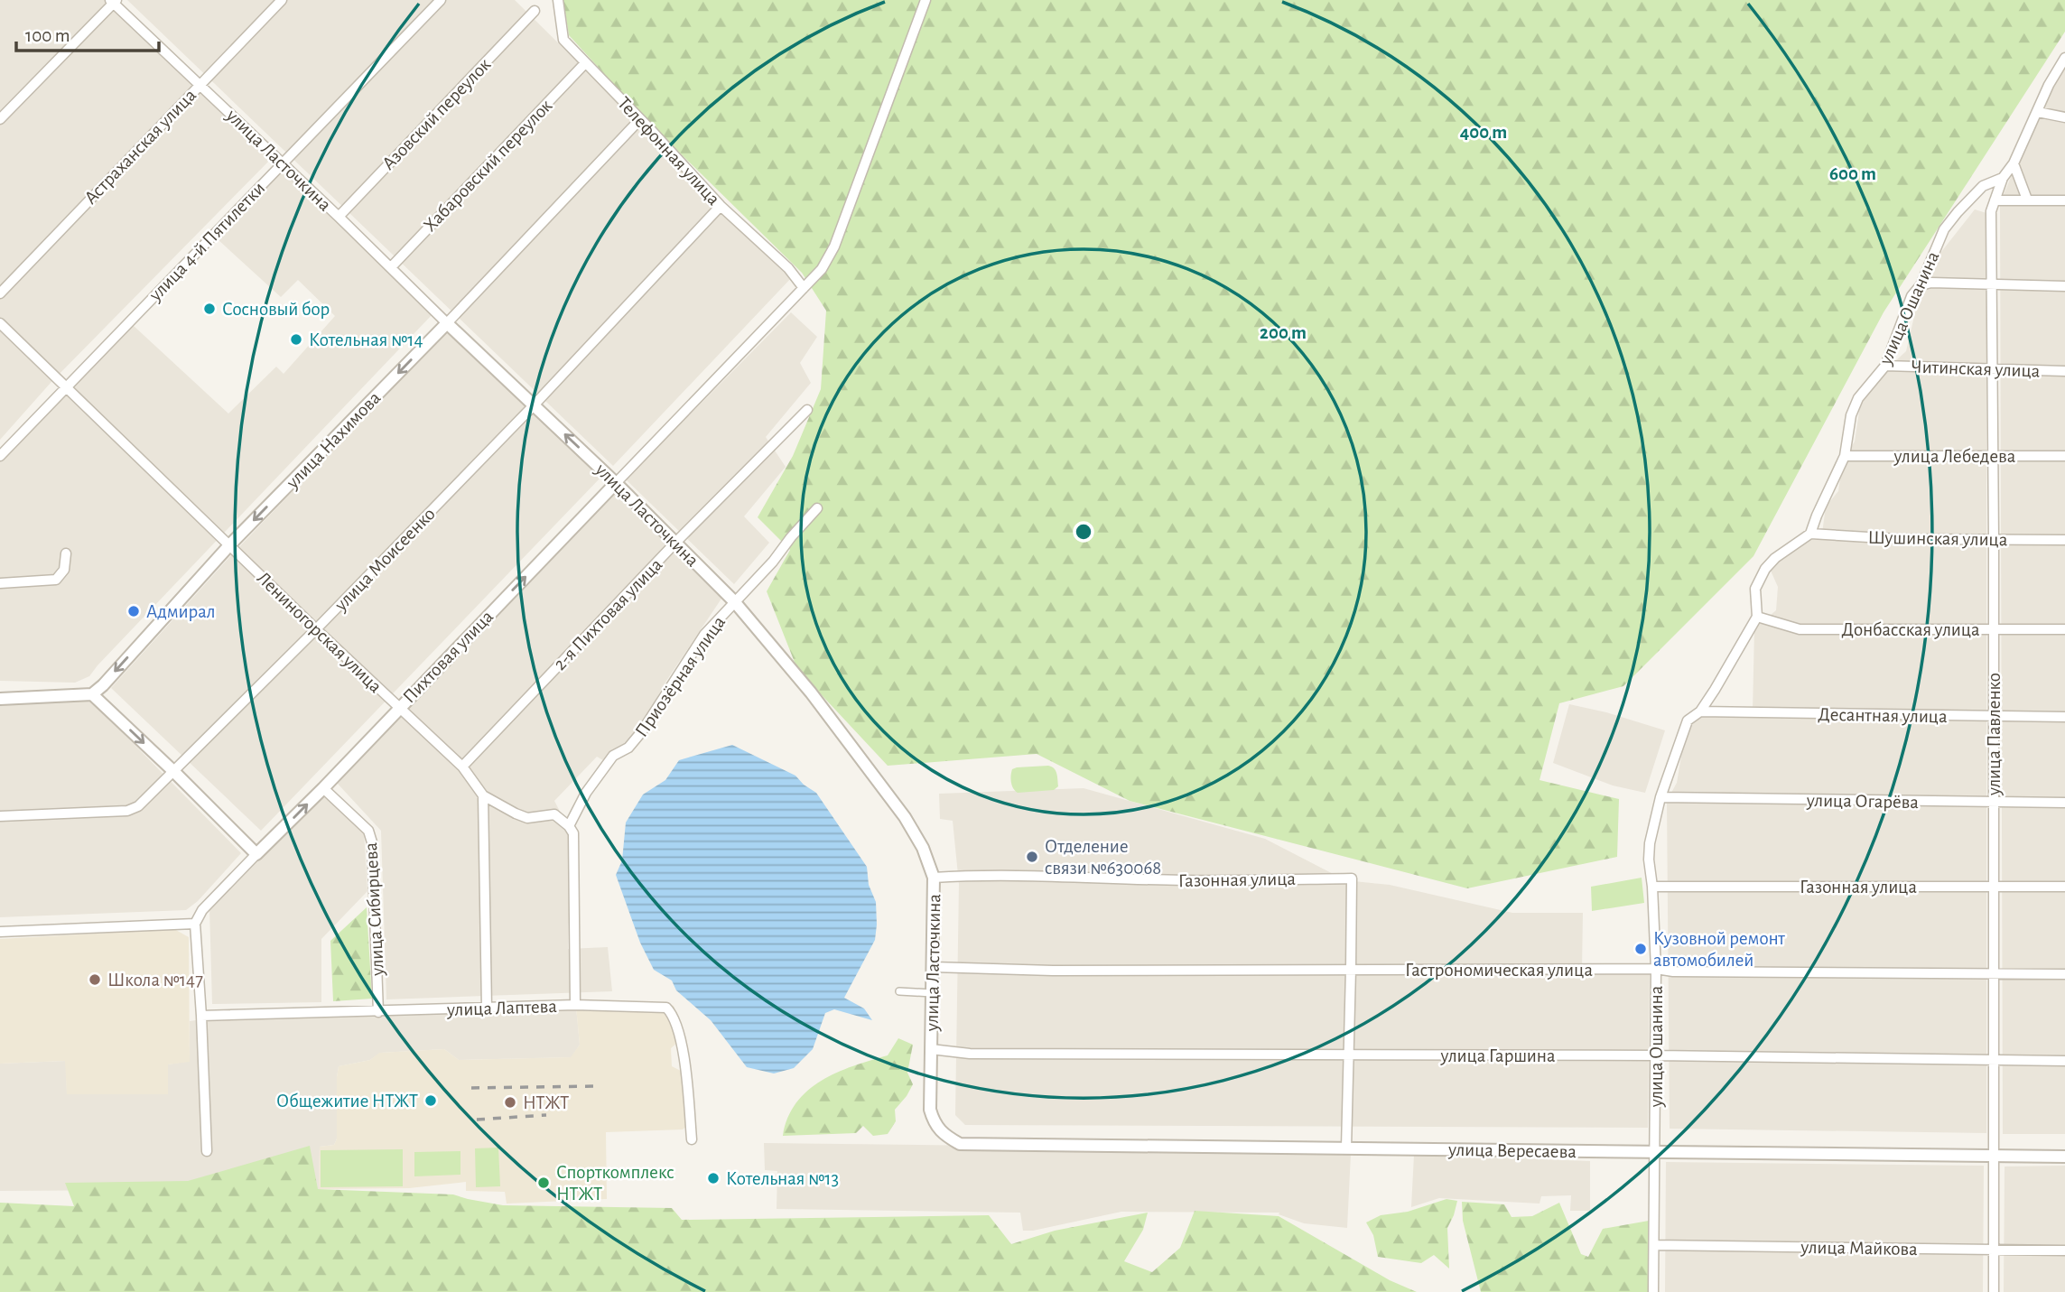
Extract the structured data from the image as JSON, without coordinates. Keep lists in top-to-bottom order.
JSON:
{
  "streets": {
    "street": [
      "Азовский переулок",
      "Астраханская улица",
      "Телефонная улица",
      "улица Ласточкина",
      "Хабаровский переулок",
      "улица 4-й Пятилетки",
      "улица Ошанина",
      "Читинская улица",
      "улица Нахимова",
      "улица Лебедева",
      "Шушинская улица",
      "улица Моисеенко",
      "2-я Пихтовая улица",
      "Донбасская улица",
      "Лениногорская улица",
      "Пихтовая улица",
      "Приозёрная улица",
      "Десантная улица",
      "улица Павленко",
      "улица Огарёва",
      "Газонная улица",
      "улица Сибирцева",
      "Гастрономическая улица",
      "улица Лаптева",
      "улица Гаршина",
      "улица Вересаева",
      "улица Майкова"
    ]
  },
  "crossings": [
    ["Азовский переулок", "улица Ласточкина"],
    ["Астраханская улица", "улица Ласточкина"],
    ["Телефонная улица", "Хабаровский переулок"],
    ["Телефонная улица", "улица Нахимова"],
    ["Телефонная улица", "улица Моисеенко"],
    ["Телефонная улица", "Пихтовая улица"],
    ["улица Ласточкина", "Хабаровский переулок"],
    ["улица Ласточкина", "улица 4-й Пятилетки"],
    ["улица Ласточкина", "улица Нахимова"],
    ["улица Ласточкина", "улица Моисеенко"],
    ["улица Ласточкина", "2-я Пихтовая улица"],
    ["улица Ласточкина", "Пихтовая улица"],
    ["улица Ласточкина", "Приозёрная улица"],
    ["улица Ласточкина", "Газонная улица"],
    ["улица Ласточкина", "Гастрономическая улица"],
    ["улица Ласточкина", "улица Гаршина"],
    ["улица Ласточкина", "улица Вересаева"],
    ["улица 4-й Пятилетки", "Лениногорская улица"],
    ["улица Ошанина", "Читинская улица"],
    ["улица Ошанина", "улица Лебедева"],
    ["улица Ошанина", "Шушинская улица"],
    ["улица Ошанина", "Донбасская улица"],
    ["улица Ошанина", "Десантная улица"],
    ["улица Ошанина", "улица Павленко"],
    ["улица Ошанина", "улица Огарёва"],
    ["улица Ошанина", "Газонная улица"],
    ["улица Ошанина", "Гастрономическая улица"],
    ["улица Ошанина", "улица Гаршина"],
    ["улица Ошанина", "улица Вересаева"],
    ["улица Ошанина", "улица Майкова"],
    ["Читинская улица", "улица Павленко"],
    ["улица Нахимова", "Лениногорская улица"],
    ["улица Лебедева", "улица Павленко"],
    ["Шушинская улица", "улица Павленко"],
    ["улица Моисеенко", "Лениногорская улица"],
    ["2-я Пихтовая улица", "Лениногорская улица"],
    ["Донбасская улица", "улица Павленко"],
    ["Лениногорская улица", "Пихтовая улица"],
    ["Пихтовая улица", "улица Сибирцева"],
    ["Десантная улица", "улица Павленко"],
    ["улица Павленко", "улица Огарёва"],
    ["улица Павленко", "Газонная улица"],
    ["улица Павленко", "Гастрономическая улица"],
    ["улица Павленко", "улица Гаршина"],
    ["улица Павленко", "улица Вересаева"],
    ["улица Павленко", "улица Майкова"],
    ["Газонная улица", "Гастрономическая улица"],
    ["улица Сибирцева", "улица Лаптева"]
  ],
  "one_way": ["улица Нахимова"],
  "places": [
    "Сосновый бор",
    "Котельная №14",
    "Адмирал",
    "Отделение связи №630068",
    "Кузовной ремонт автомобилей",
    "Школа №147",
    "Общежитие НТЖТ",
    "НТЖТ",
    "Котельная №13",
    "Спорткомплекс НТЖТ"
  ],
  "scale_bar": "100 m",
  "rings": ["400 m", "600 m", "200 m"]
}
